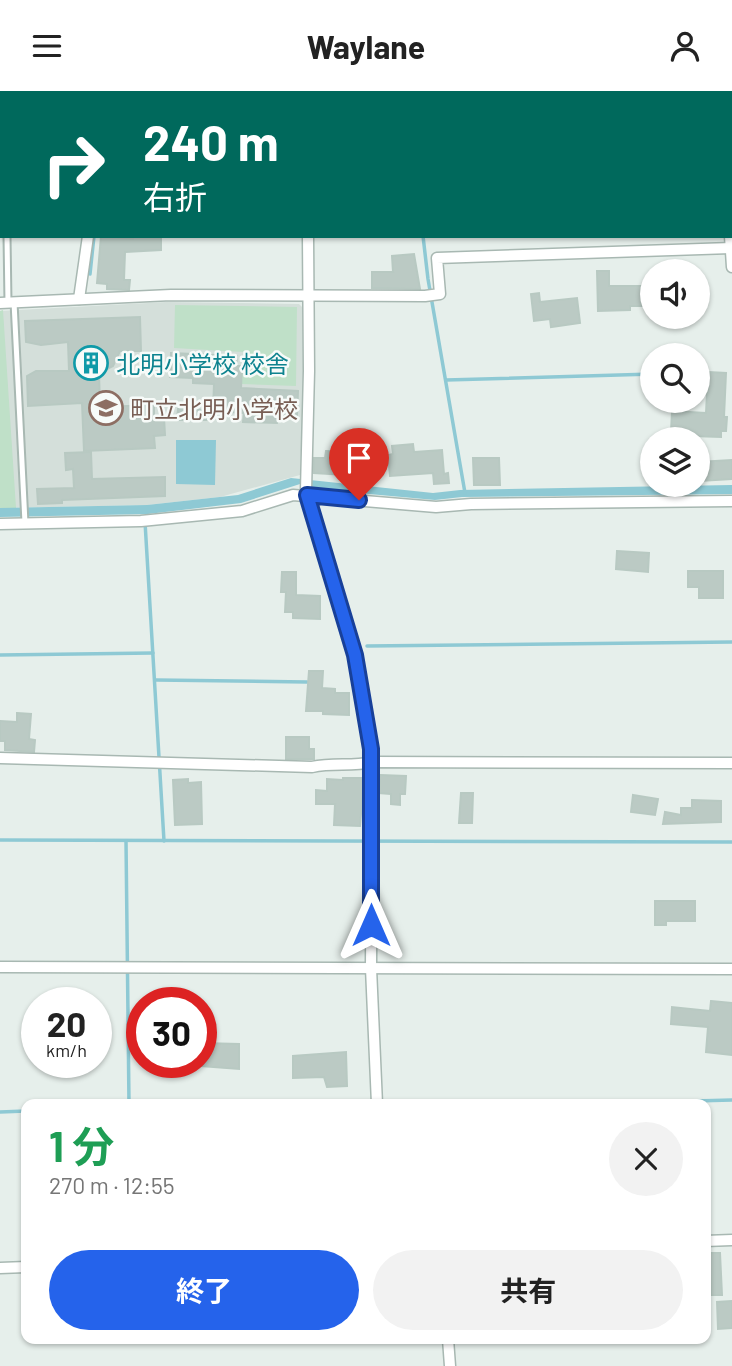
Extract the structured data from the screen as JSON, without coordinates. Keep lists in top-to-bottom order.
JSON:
{
  "places": {
    "building": ["北明小学校 校舎"],
    "school or university": ["町立北明小学校"]
  },
  "page": {
    "header": "Waylane",
    "turn": ["240 m", "右折"],
    "speed": "20 km/h",
    "limit": "30",
    "heading": ["1 分", "270 m · 12:55"],
    "buttons": ["終了", "共有"]
  }
}
